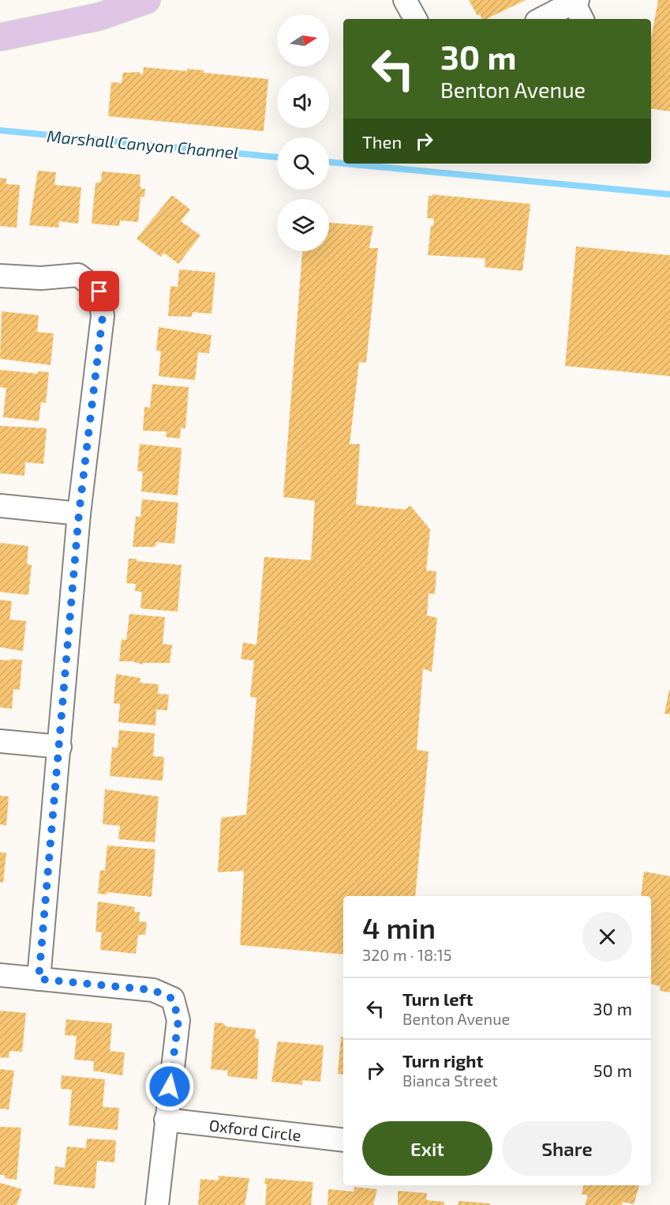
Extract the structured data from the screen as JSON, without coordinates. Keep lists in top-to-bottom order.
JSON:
{
  "streets": {
    "street": ["Oxford Circle"]
  },
  "water": ["Marshall Canyon Channel"],
  "north": "right",
  "page": {
    "turn": ["30 m", "Benton Avenue"],
    "then": "Then",
    "heading": ["4 min", "320 m · 18:15"],
    "list": [
      {
        "name": "Turn left",
        "note": "Benton Avenue",
        "value": "30 m"
      },
      {
        "name": "Turn right",
        "note": "Bianca Street",
        "value": "50 m"
      }
    ],
    "buttons": ["Exit", "Share"]
  }
}
